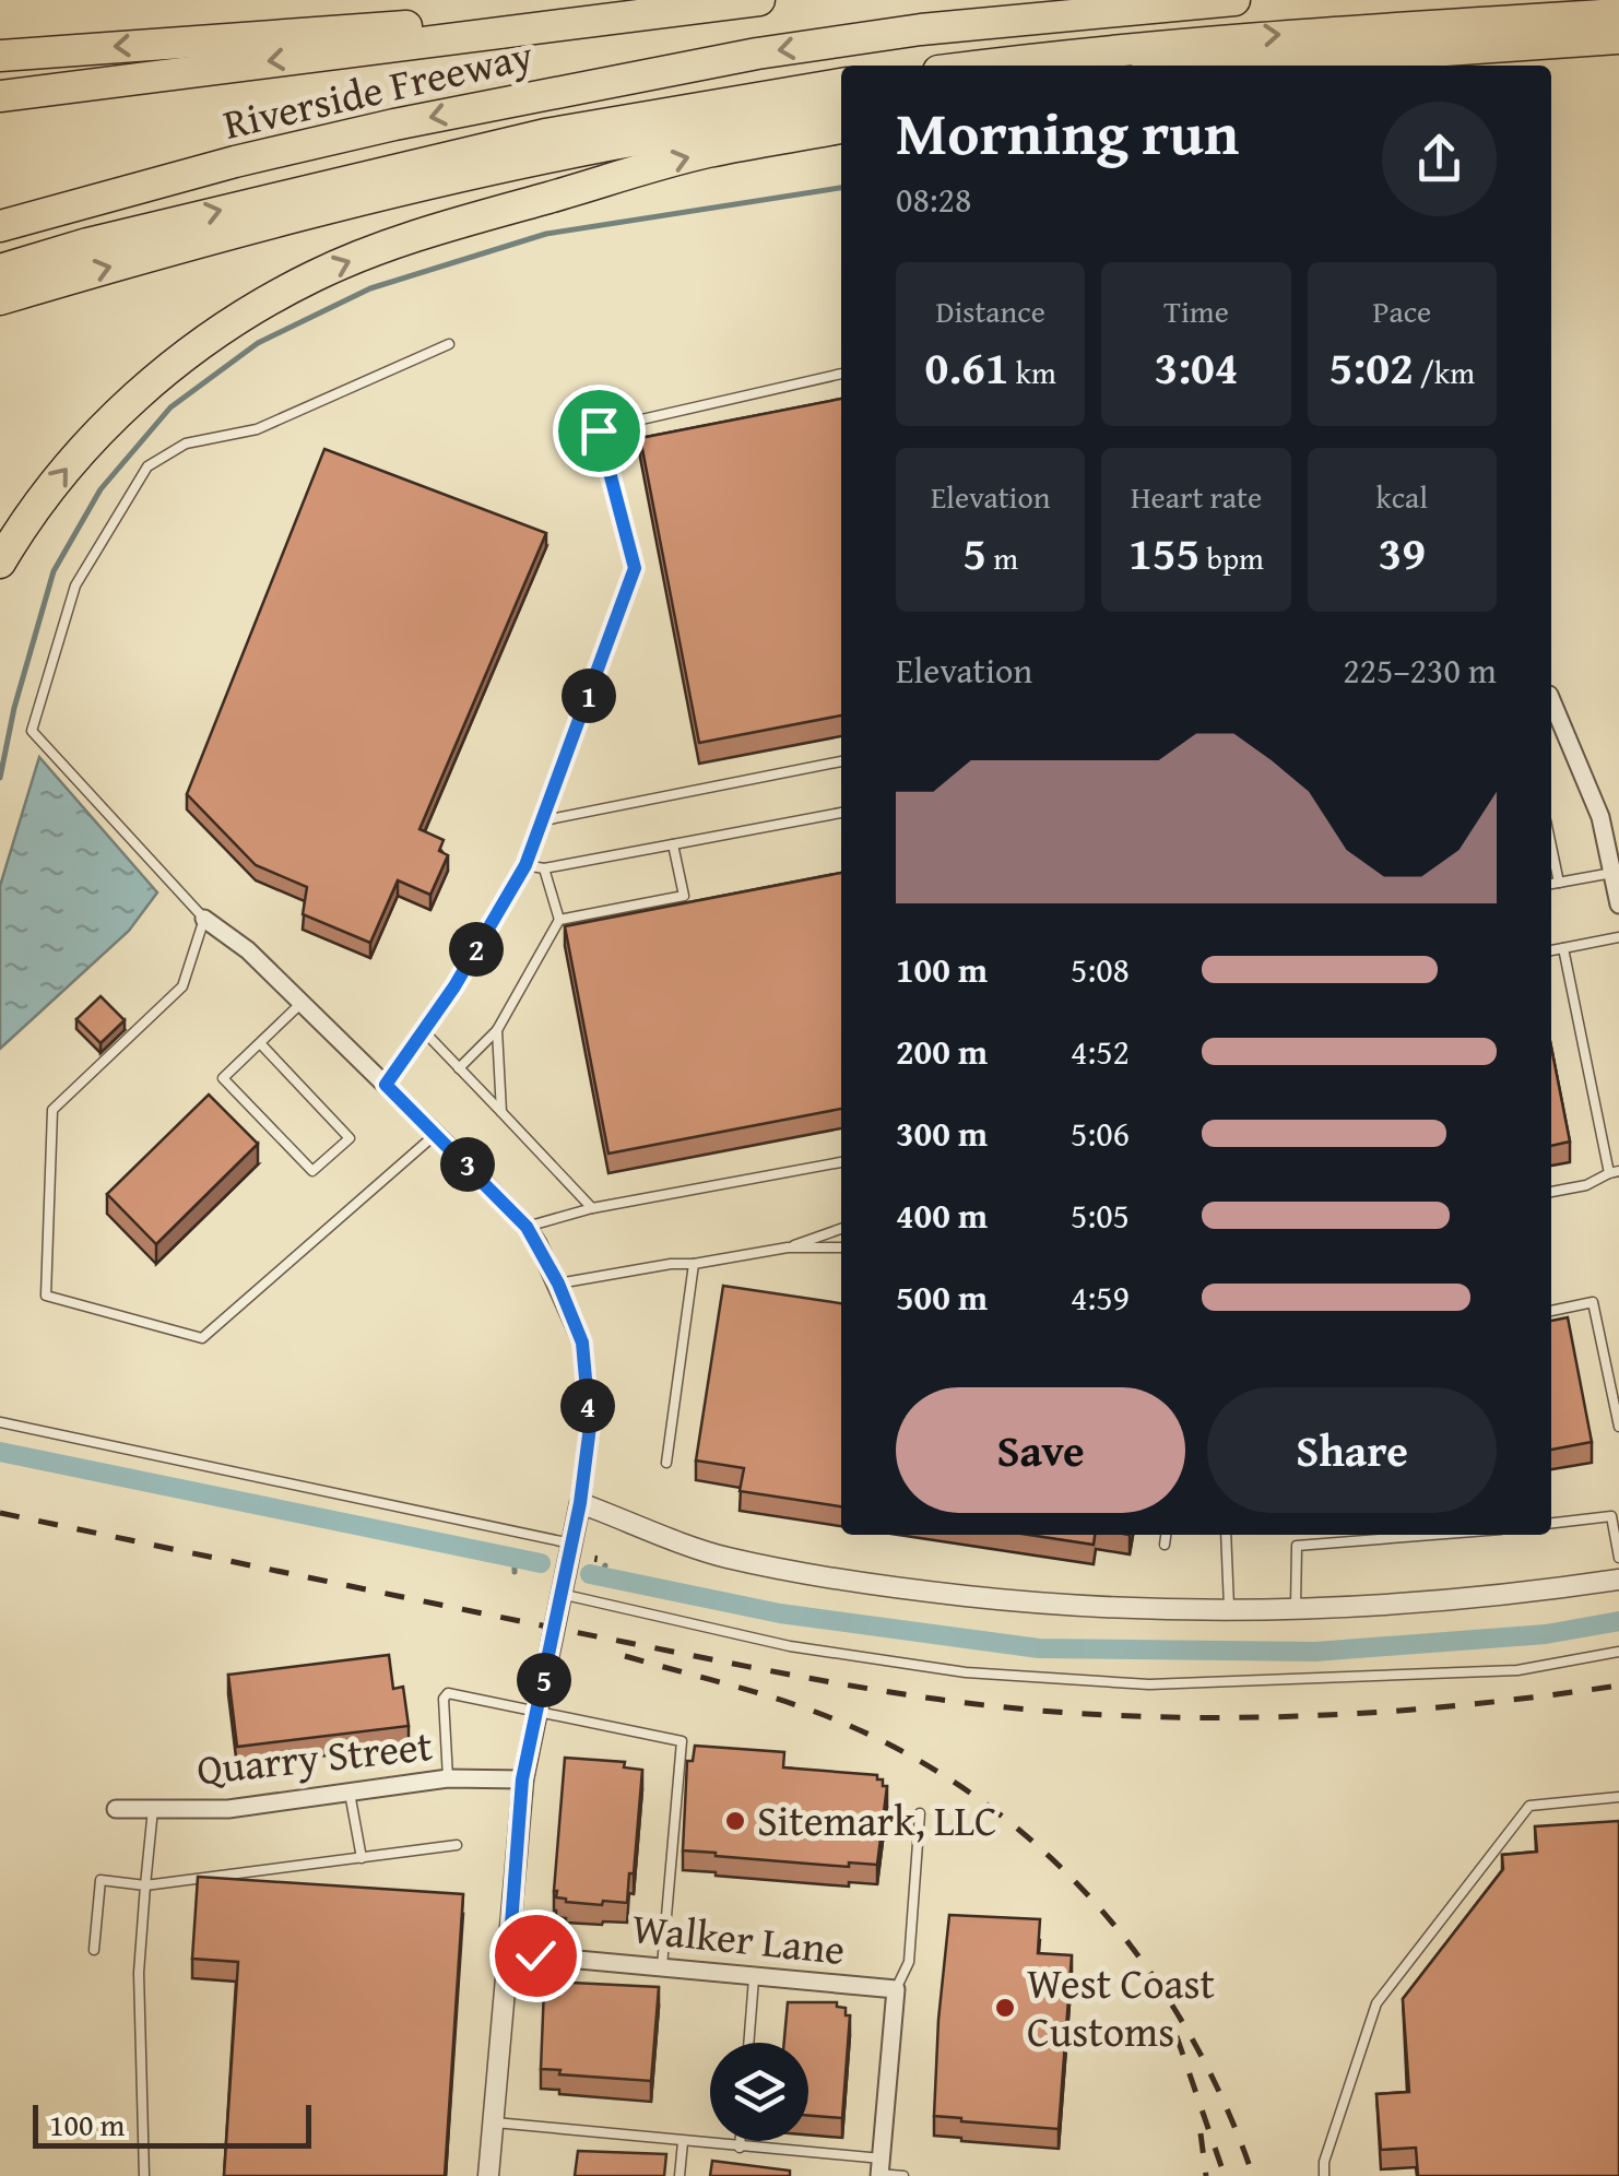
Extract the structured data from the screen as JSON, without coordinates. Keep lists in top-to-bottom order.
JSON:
{
  "streets": {
    "highway": ["Riverside Freeway"],
    "street": ["Quarry Street", "Walker Lane"]
  },
  "places": ["Sitemark, LLC", "West Coast Customs"],
  "scale_bar": "100 m",
  "page": {
    "heading": ["Morning run", "08:28"],
    "stats": [
      ["Distance", "0.61 km"],
      ["Time", "3:04"],
      ["Pace", "5:02 /km"],
      ["Elevation", "5 m"],
      ["Heart rate", "155 bpm"],
      ["kcal", "39"]
    ],
    "chart": ["Elevation", "225–230 m"],
    "pins": [
      "1",
      "2",
      "3",
      "4",
      "5"
    ],
    "list": [
      {
        "name": "100 m",
        "note": "5:08"
      },
      {
        "name": "200 m",
        "note": "4:52"
      },
      {
        "name": "300 m",
        "note": "5:06"
      },
      {
        "name": "400 m",
        "note": "5:05"
      },
      {
        "name": "500 m",
        "note": "4:59"
      }
    ],
    "buttons": ["Save", "Share"],
    "scale": "100 m"
  }
}
